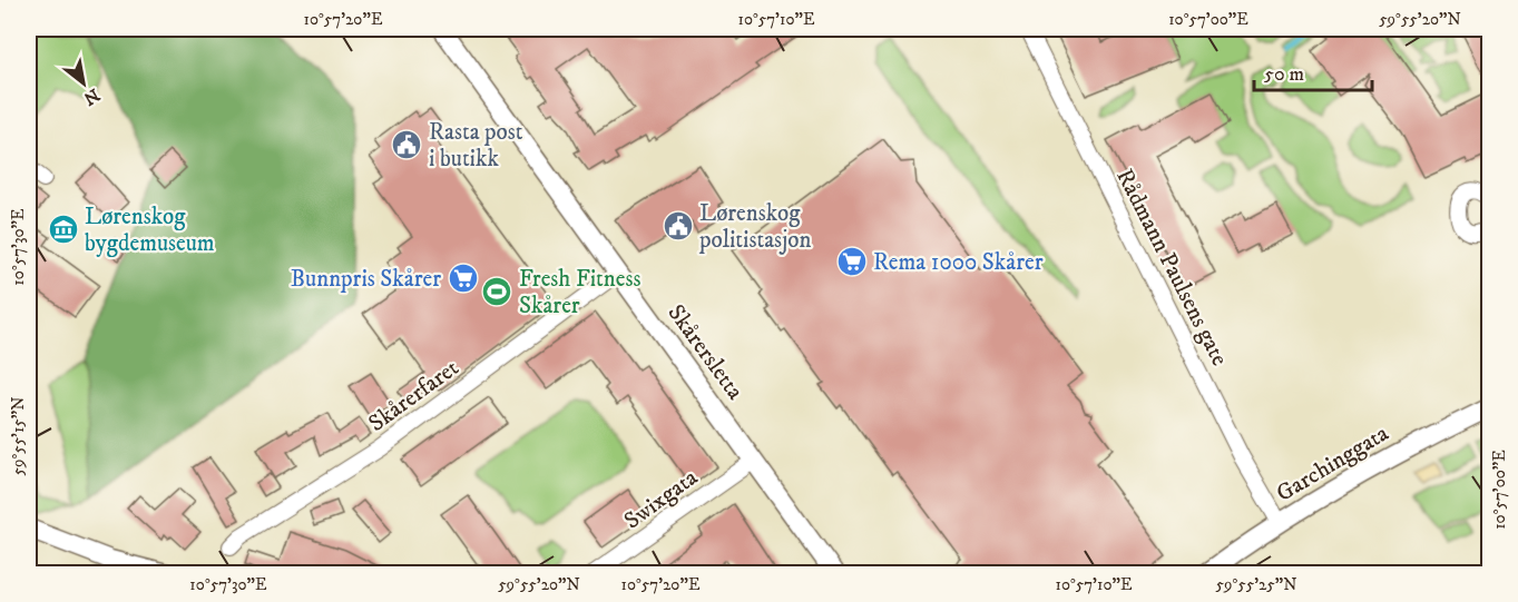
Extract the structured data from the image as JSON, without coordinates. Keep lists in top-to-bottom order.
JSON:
{
  "streets": {
    "street": [
      "Rådmann Paulsens gate",
      "Skårersletta",
      "Skårerfaret",
      "Garchinggata",
      "Swixgata"
    ]
  },
  "crossings": [
    ["Rådmann Paulsens gate", "Garchinggata"],
    ["Skårersletta", "Skårerfaret"],
    ["Skårersletta", "Swixgata"]
  ],
  "places": {
    "public building": ["Rasta post i butikk", "Lørenskog politistasjon"],
    "museum": ["Lørenskog bygdemuseum"],
    "supermarket": ["Rema 1000 Skårer", "Bunnpris Skårer"],
    "sports": ["Fresh Fitness Skårer"]
  },
  "scale_bar": "50 m",
  "north": "bottom right",
  "coordinates": [
    "10°57'20\"E",
    "10°57'10\"E",
    "10°57'00\"E",
    "59°55'20\"N",
    "10°57'30\"E",
    "59°55'15\"N",
    "59°55'25\"N"
  ]
}
